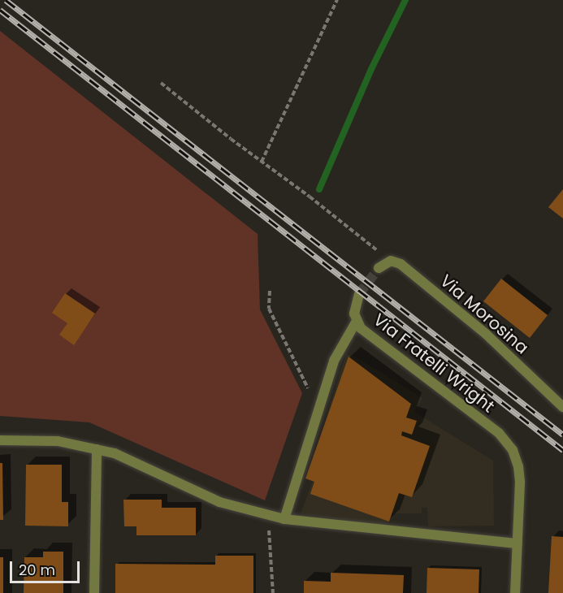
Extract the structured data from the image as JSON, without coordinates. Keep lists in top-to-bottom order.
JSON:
{
  "streets": {
    "street": ["Via Morosina", "Via Fratelli Wright"]
  },
  "scale_bar": "20 m"
}
